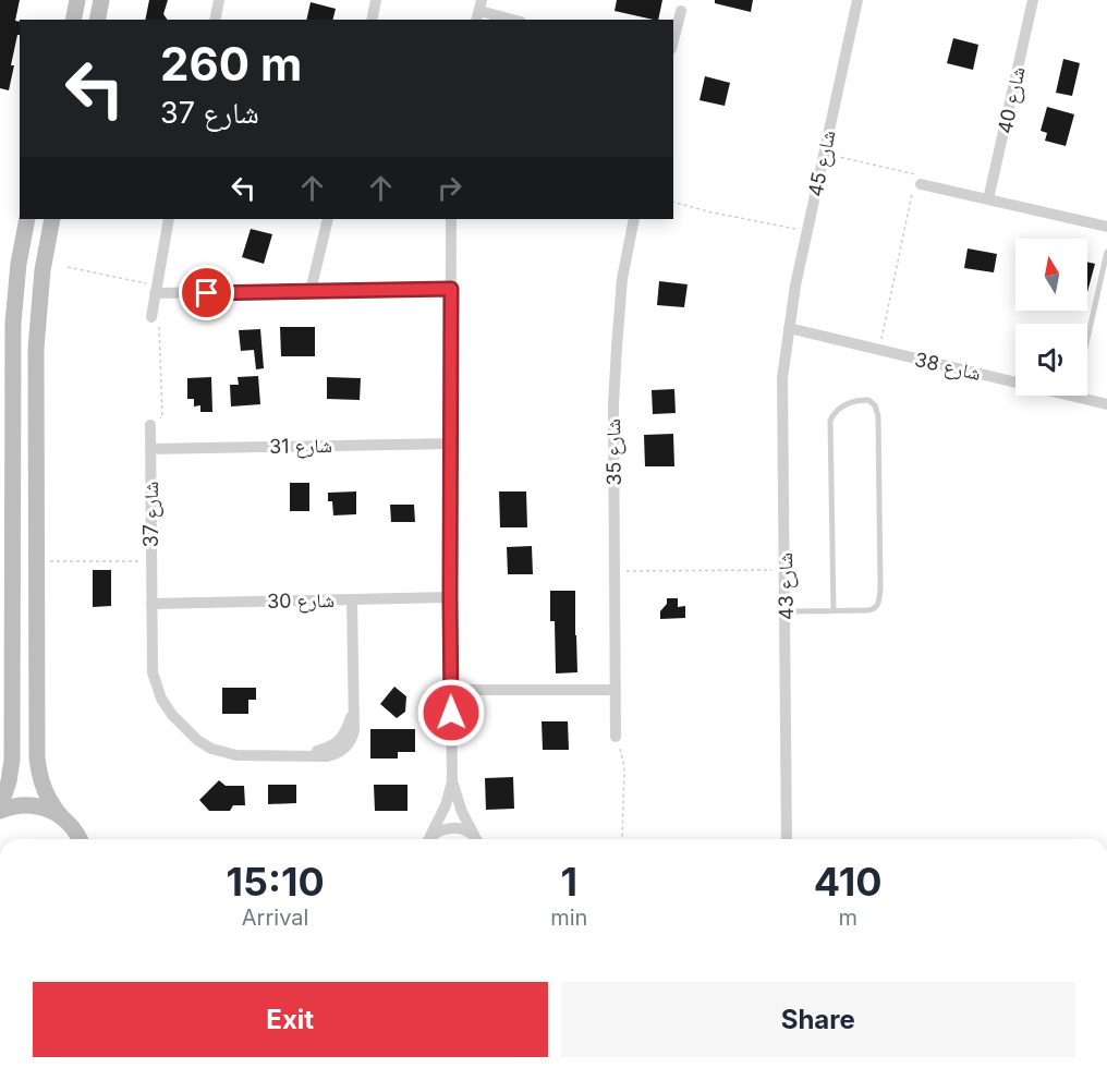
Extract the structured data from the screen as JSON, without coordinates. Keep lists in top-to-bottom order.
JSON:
{
  "streets": {
    "street": [
      "شارع 40",
      "شارع 45",
      "شارع 38",
      "شارع 31",
      "شارع 35",
      "شارع 37",
      "شارع 43",
      "شارع 30"
    ]
  },
  "crossings": [
    ["شارع 45", "شارع 38"],
    ["شارع 45", "شارع 43"],
    ["شارع 38", "شارع 43"],
    ["شارع 31", "شارع 37"],
    ["شارع 37", "شارع 30"]
  ],
  "north": "top",
  "page": {
    "turn": ["260 m", "شارع 37"],
    "eta": [
      "15:10",
      "Arrival",
      "1",
      "min",
      "410",
      "m"
    ],
    "buttons": ["Exit", "Share"]
  }
}
